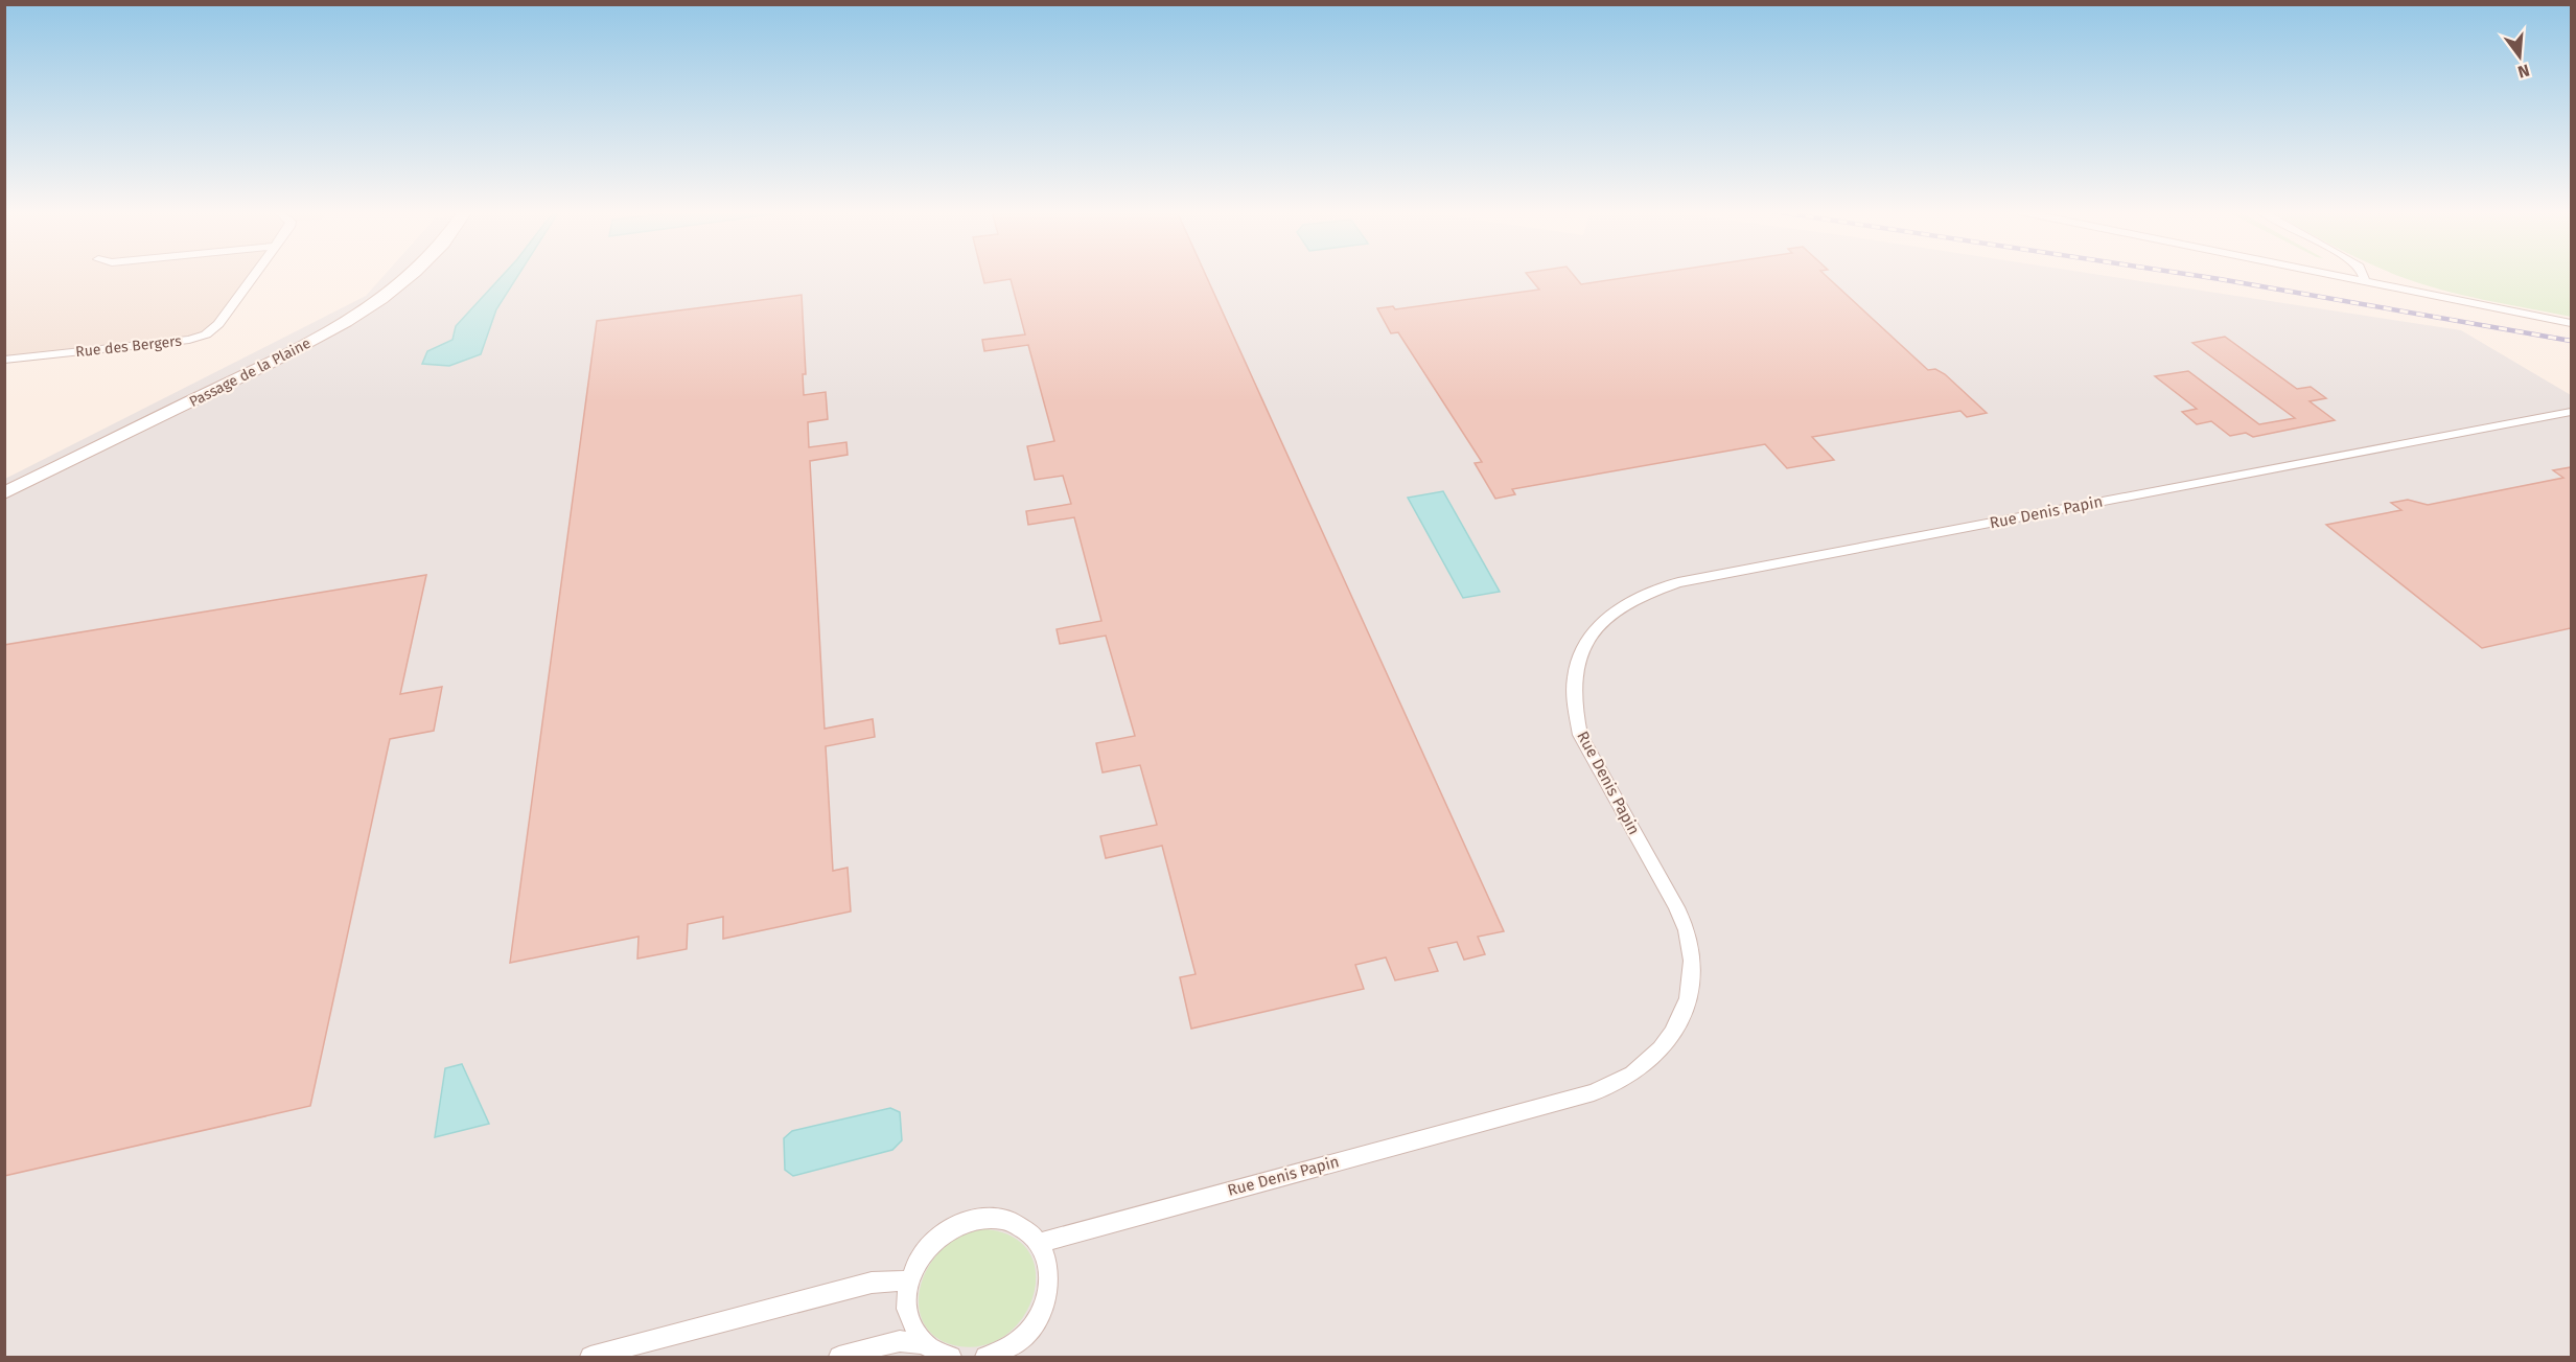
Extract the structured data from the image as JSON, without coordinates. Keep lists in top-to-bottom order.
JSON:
{
  "streets": {
    "street": ["Rue des Bergers", "Passage de la Plaine", "Rue Denis Papin"]
  },
  "north": "bottom"
}
